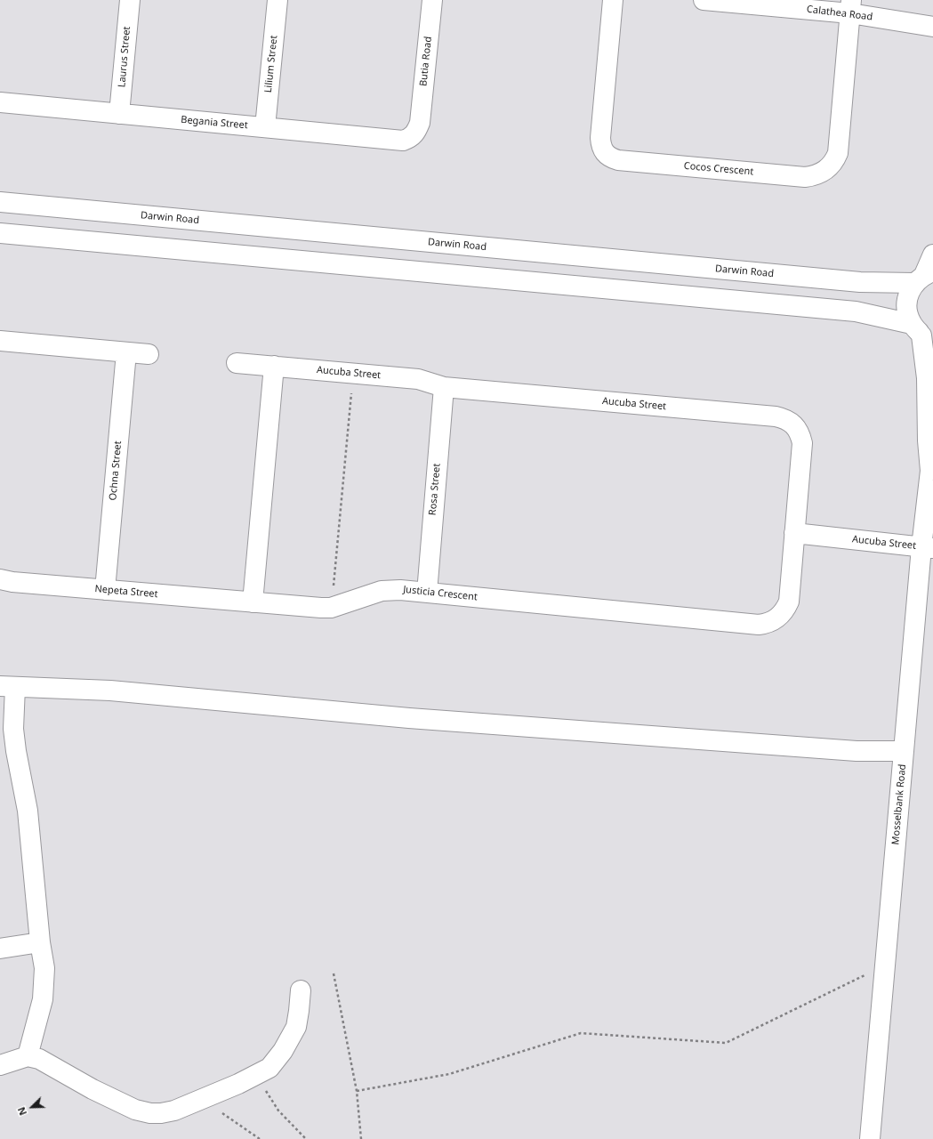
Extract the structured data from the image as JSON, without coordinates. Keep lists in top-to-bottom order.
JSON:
{
  "streets": {
    "street": [
      "Calathea Road",
      "Laurus Street",
      "Butia Road",
      "Lilium Street",
      "Begania Street",
      "Cocos Crescent",
      "Darwin Road",
      "Aucuba Street",
      "Ochna Street",
      "Rosa Street",
      "Nepeta Street",
      "Justicia Crescent",
      "Mosselbank Road"
    ]
  },
  "crossings": [
    ["Calathea Road", "Cocos Crescent"],
    ["Laurus Street", "Begania Street"],
    ["Butia Road", "Begania Street"],
    ["Lilium Street", "Begania Street"],
    ["Darwin Road", "Mosselbank Road"],
    ["Aucuba Street", "Rosa Street"],
    ["Aucuba Street", "Justicia Crescent"],
    ["Aucuba Street", "Mosselbank Road"],
    ["Ochna Street", "Nepeta Street"],
    ["Rosa Street", "Justicia Crescent"],
    ["Nepeta Street", "Justicia Crescent"]
  ],
  "north": "bottom left"
}
